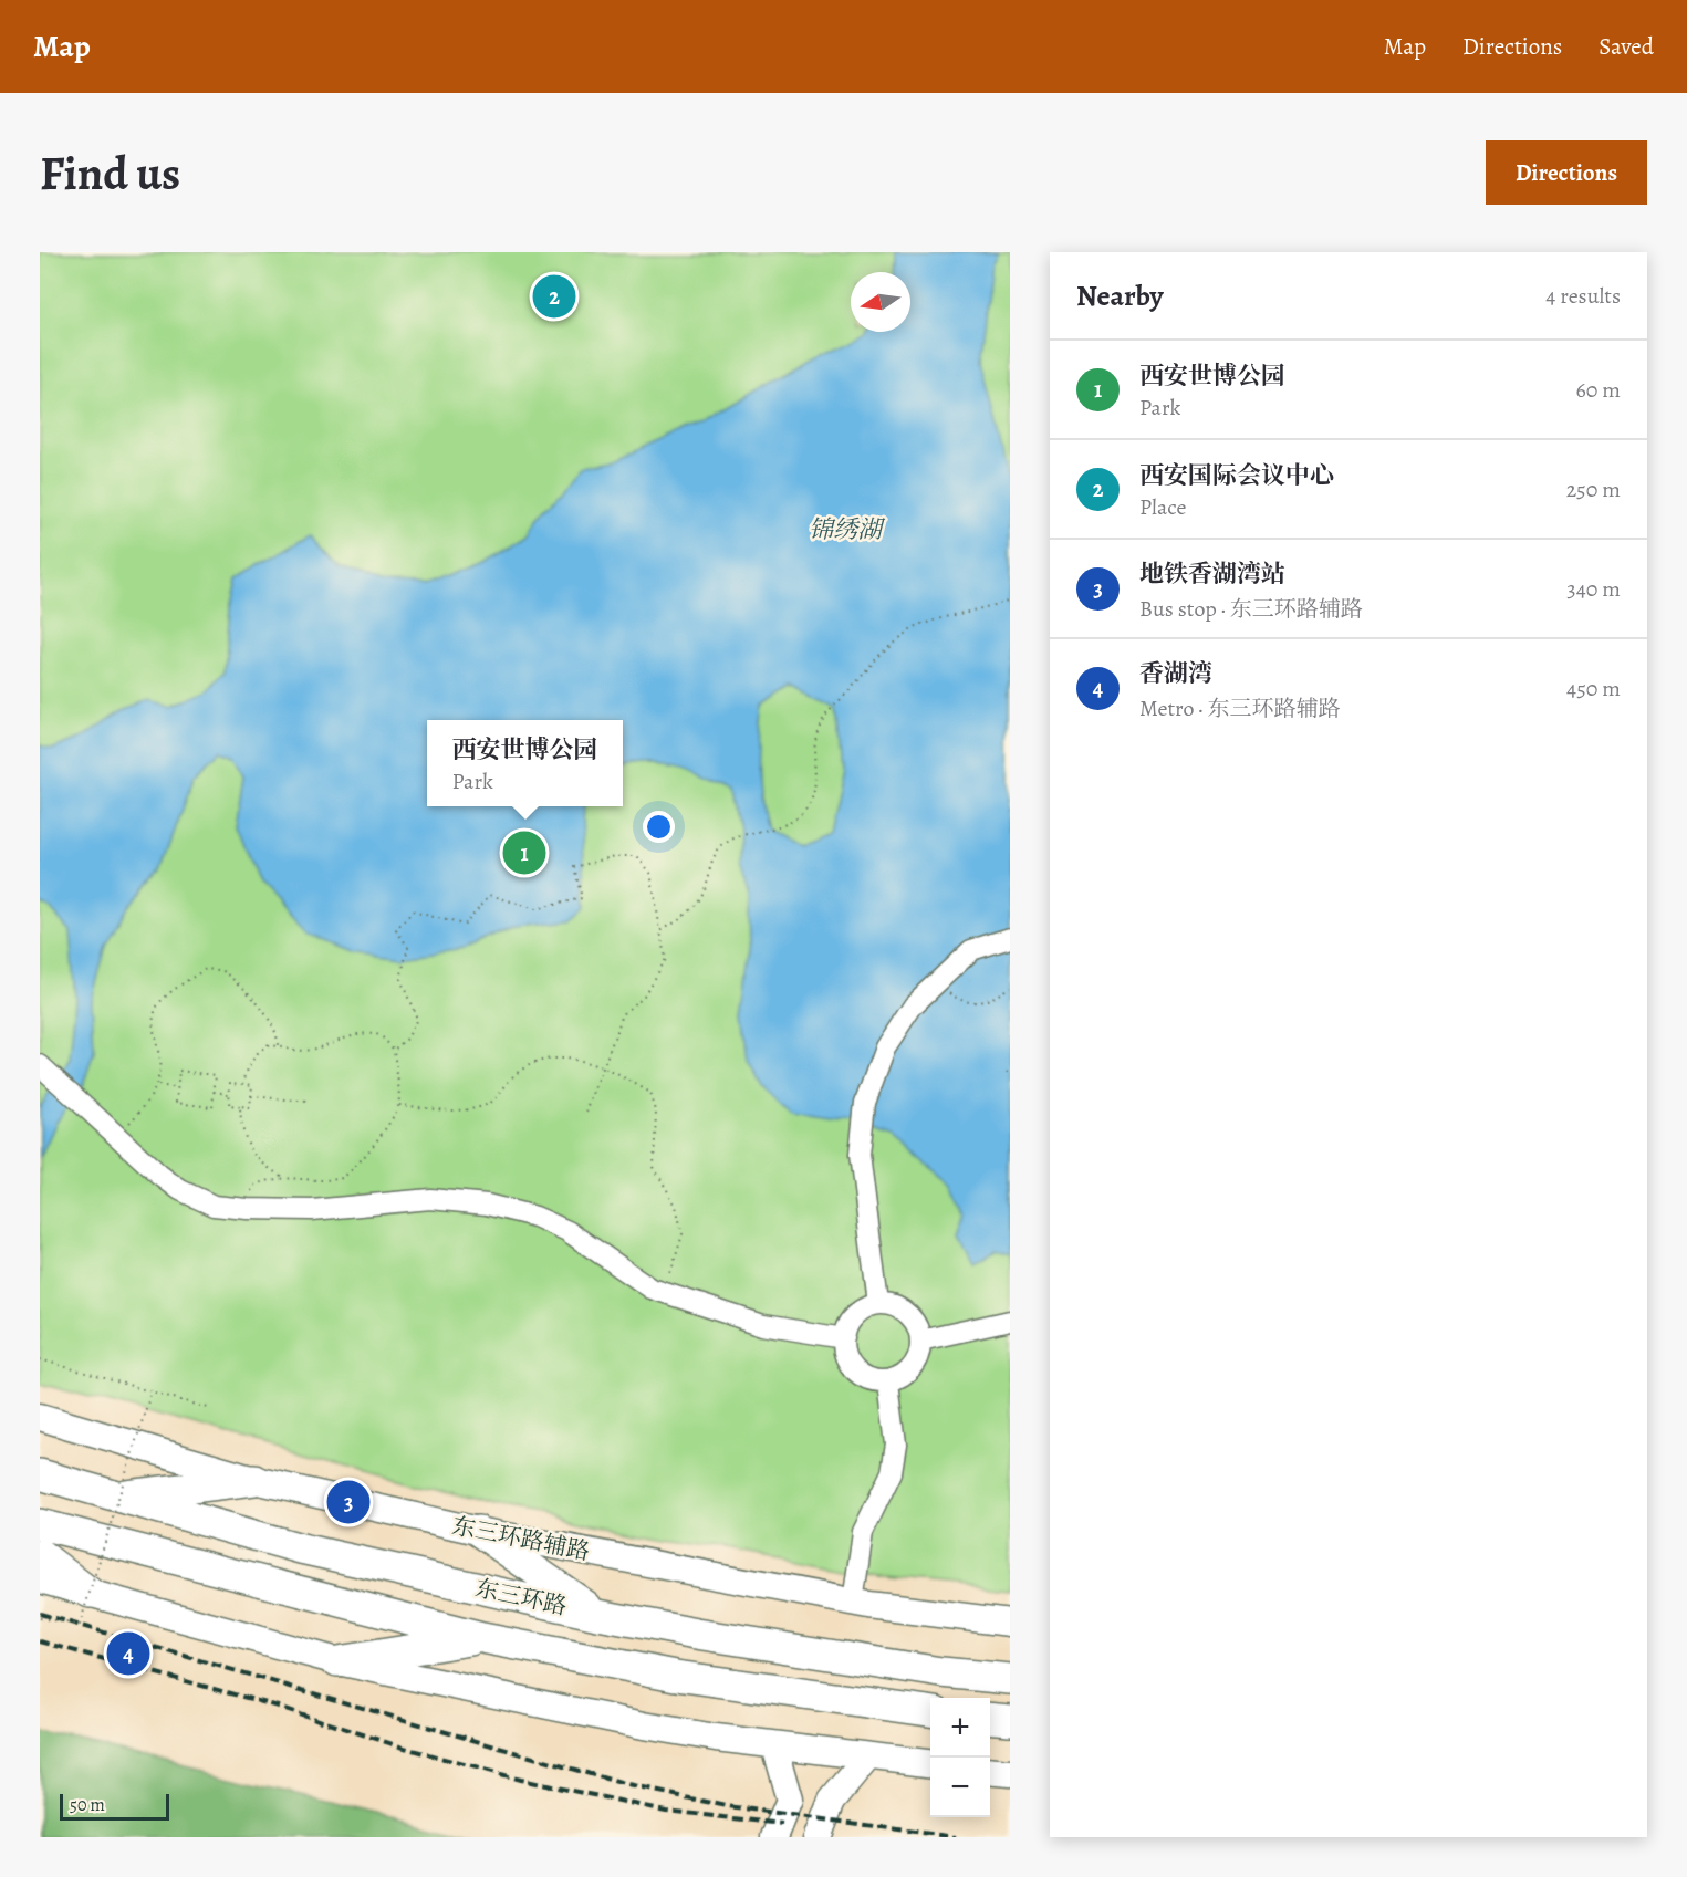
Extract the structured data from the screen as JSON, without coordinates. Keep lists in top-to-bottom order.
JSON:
{
  "streets": {
    "highway": ["东三环路"],
    "main road": ["东三环路辅路"]
  },
  "water": ["锦绣湖"],
  "scale_bar": "50 m",
  "north": "left",
  "page": {
    "header": "Map",
    "nav": ["Map", "Directions", "Saved"],
    "buttons": "Directions",
    "title": "Find us",
    "heading": ["Nearby", "4 results"],
    "pins": [
      "2",
      "1",
      "3",
      "4"
    ],
    "list": [
      {
        "mark": "1",
        "name": "西安世博公园",
        "note": "Park",
        "value": "60 m"
      },
      {
        "mark": "2",
        "name": "西安国际会议中心",
        "note": "Place",
        "value": "250 m"
      },
      {
        "mark": "3",
        "name": "地铁香湖湾站",
        "note": "Bus stop · 东三环路辅路",
        "value": "340 m"
      },
      {
        "mark": "4",
        "name": "香湖湾",
        "note": "Metro · 东三环路辅路",
        "value": "450 m"
      }
    ],
    "popup": ["西安世博公园", "Park"],
    "map_buttons": ["+", "−"],
    "scale": "50 m"
  }
}
